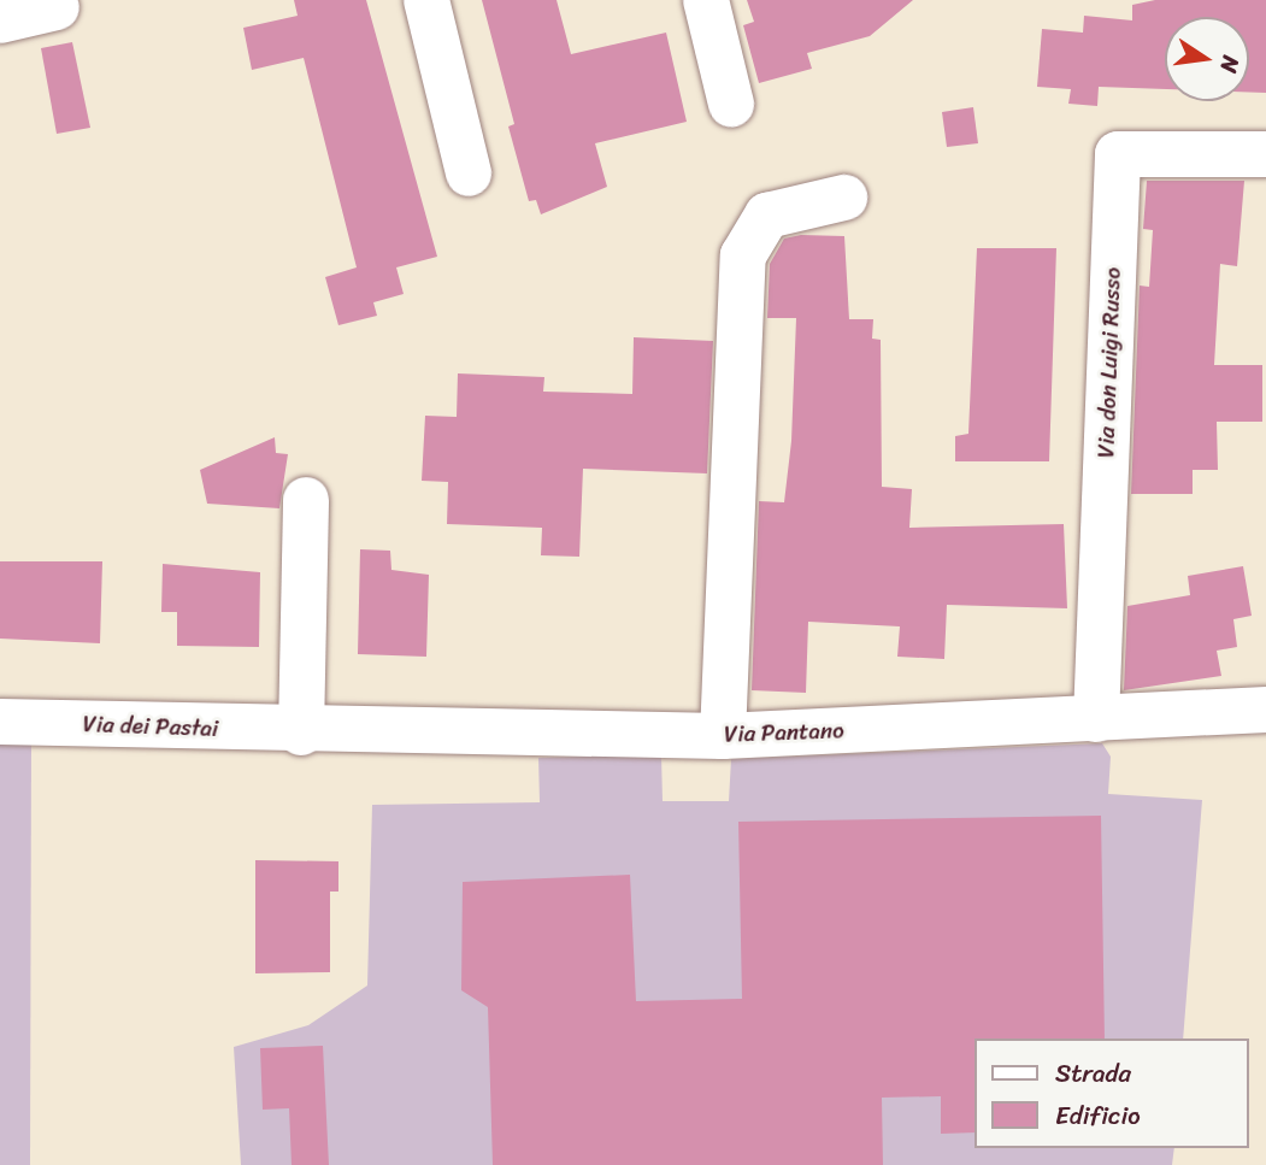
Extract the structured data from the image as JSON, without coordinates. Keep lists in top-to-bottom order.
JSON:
{
  "streets": {
    "street": ["Via don Luigi Russo", "Via dei Pastai", "Via Pantano"]
  },
  "crossings": [
    ["Via don Luigi Russo", "Via Pantano"],
    ["Via dei Pastai", "Via Pantano"]
  ],
  "legend": ["Strada", "Edificio"],
  "north": "right"
}
